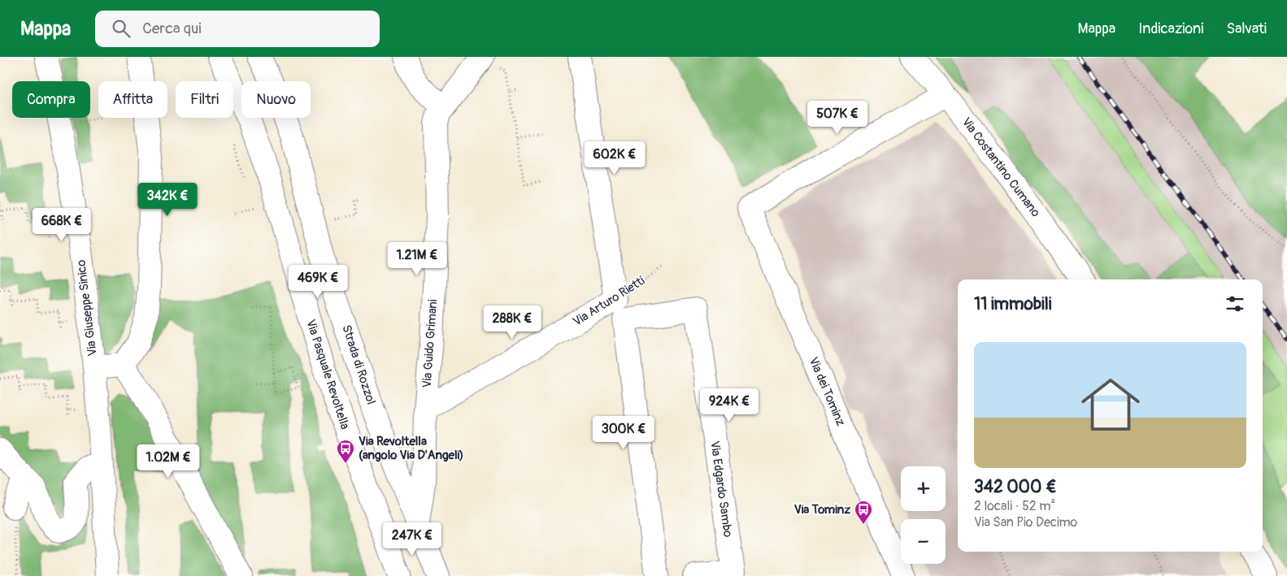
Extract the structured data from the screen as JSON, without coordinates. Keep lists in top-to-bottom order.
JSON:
{
  "streets": {
    "street": [
      "Via Costantino Cumano",
      "Via Arturo Rietti",
      "Via Giuseppe Sinico",
      "Via Guido Grimani",
      "Strada di Rozzol",
      "Via Pasquale Revoltella",
      "Via dei Tominz",
      "Via Edgardo Sambo"
    ]
  },
  "crossings": [
    ["Via Costantino Cumano", "Via dei Tominz"],
    ["Via Arturo Rietti", "Via Guido Grimani"],
    ["Via Guido Grimani", "Strada di Rozzol"]
  ],
  "places": {
    "bus stop": ["Via Revoltella (angolo Via D'Angeli)", "Via Tominz"]
  },
  "page": {
    "header": "Mappa",
    "search": "Cerca qui",
    "nav": ["Mappa", "Indicazioni", "Salvati"],
    "chip": [
      "Compra",
      "Affitta",
      "Filtri",
      "Nuovo"
    ],
    "price": [
      "507K €",
      "602K €",
      "342K €",
      "668K €",
      "1.21M €",
      "469K €",
      "288K €",
      "924K €",
      "300K €",
      "1.02M €",
      "247K €"
    ],
    "heading": "11 immobili",
    "list": [
      {
        "name": "342 000 €",
        "note": "2 locali · 52 m² · Via San Pio Decimo"
      }
    ],
    "map_buttons": ["+", "−"]
  }
}
